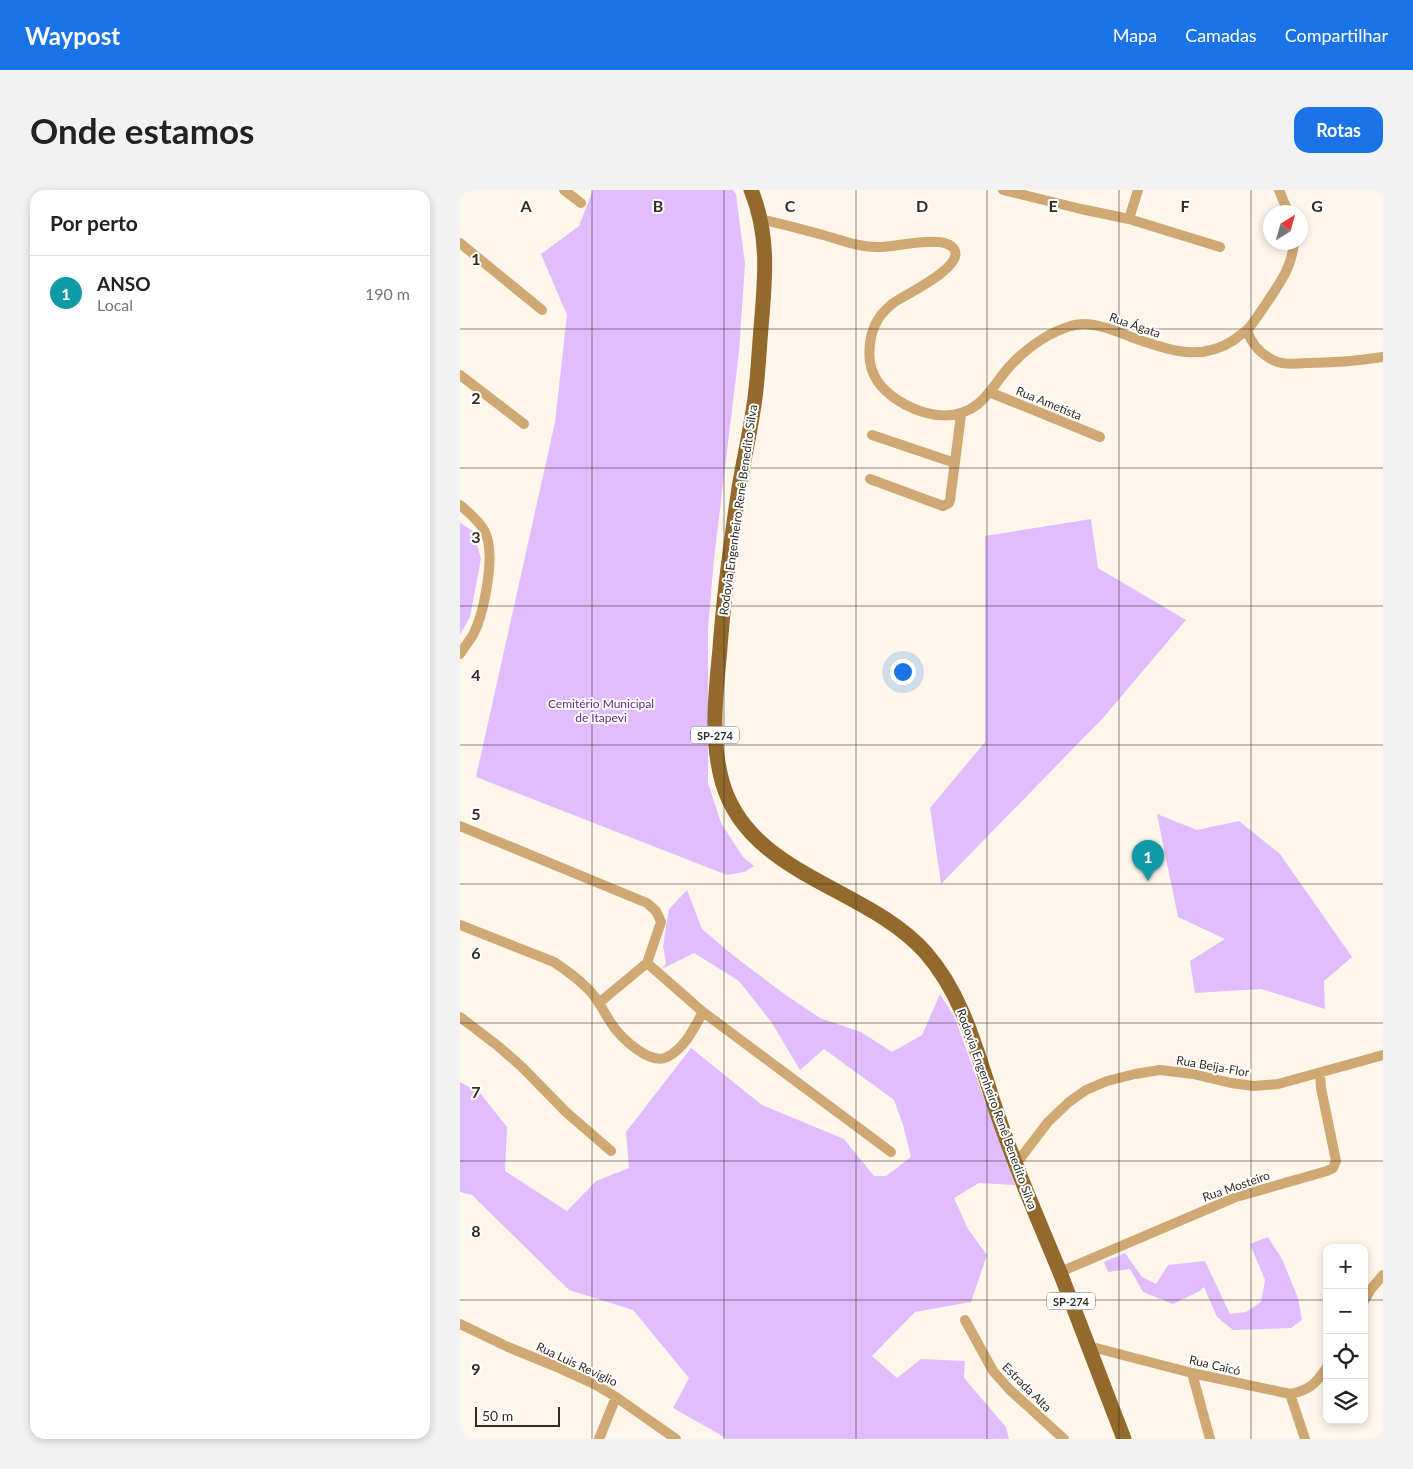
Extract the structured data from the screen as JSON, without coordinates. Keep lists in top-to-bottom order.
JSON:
{
  "streets": {
    "main road": ["Rodovia Engenheiro Renê Benedito Silva", "SP-274"],
    "street": [
      "Rua Ágata",
      "Rua Ametista",
      "Rua Beija-Flor",
      "Rua Mosteiro",
      "Rua Luis Reviglio",
      "Rua Caicó",
      "Estrada Alta"
    ]
  },
  "crossings": [
    ["Rua Ágata", "Rua Ametista"],
    ["Rodovia Engenheiro Renê Benedito Silva", "Rua Beija-Flor"],
    ["Rodovia Engenheiro Renê Benedito Silva", "Rua Mosteiro"],
    ["Rodovia Engenheiro Renê Benedito Silva", "Rua Caicó"],
    ["Rua Beija-Flor", "Rua Mosteiro"]
  ],
  "parks": ["Cemitério Municipal de Itapevi"],
  "scale_bar": "50 m",
  "north": "top right",
  "page": {
    "header": "Waypost",
    "nav": ["Mapa", "Camadas", "Compartilhar"],
    "buttons": "Rotas",
    "title": "Onde estamos",
    "heading": "Por perto",
    "list": [
      {
        "mark": "1",
        "name": "ANSO",
        "note": "Local",
        "value": "190 m"
      }
    ],
    "pins": "1",
    "map_buttons": ["+", "−"],
    "scale": "50 m"
  },
  "grid": {
    "columns": [
      "A",
      "B",
      "C",
      "D",
      "E",
      "F",
      "G"
    ],
    "rows": [
      "1",
      "2",
      "3",
      "4",
      "5",
      "6",
      "7",
      "8",
      "9"
    ]
  }
}
